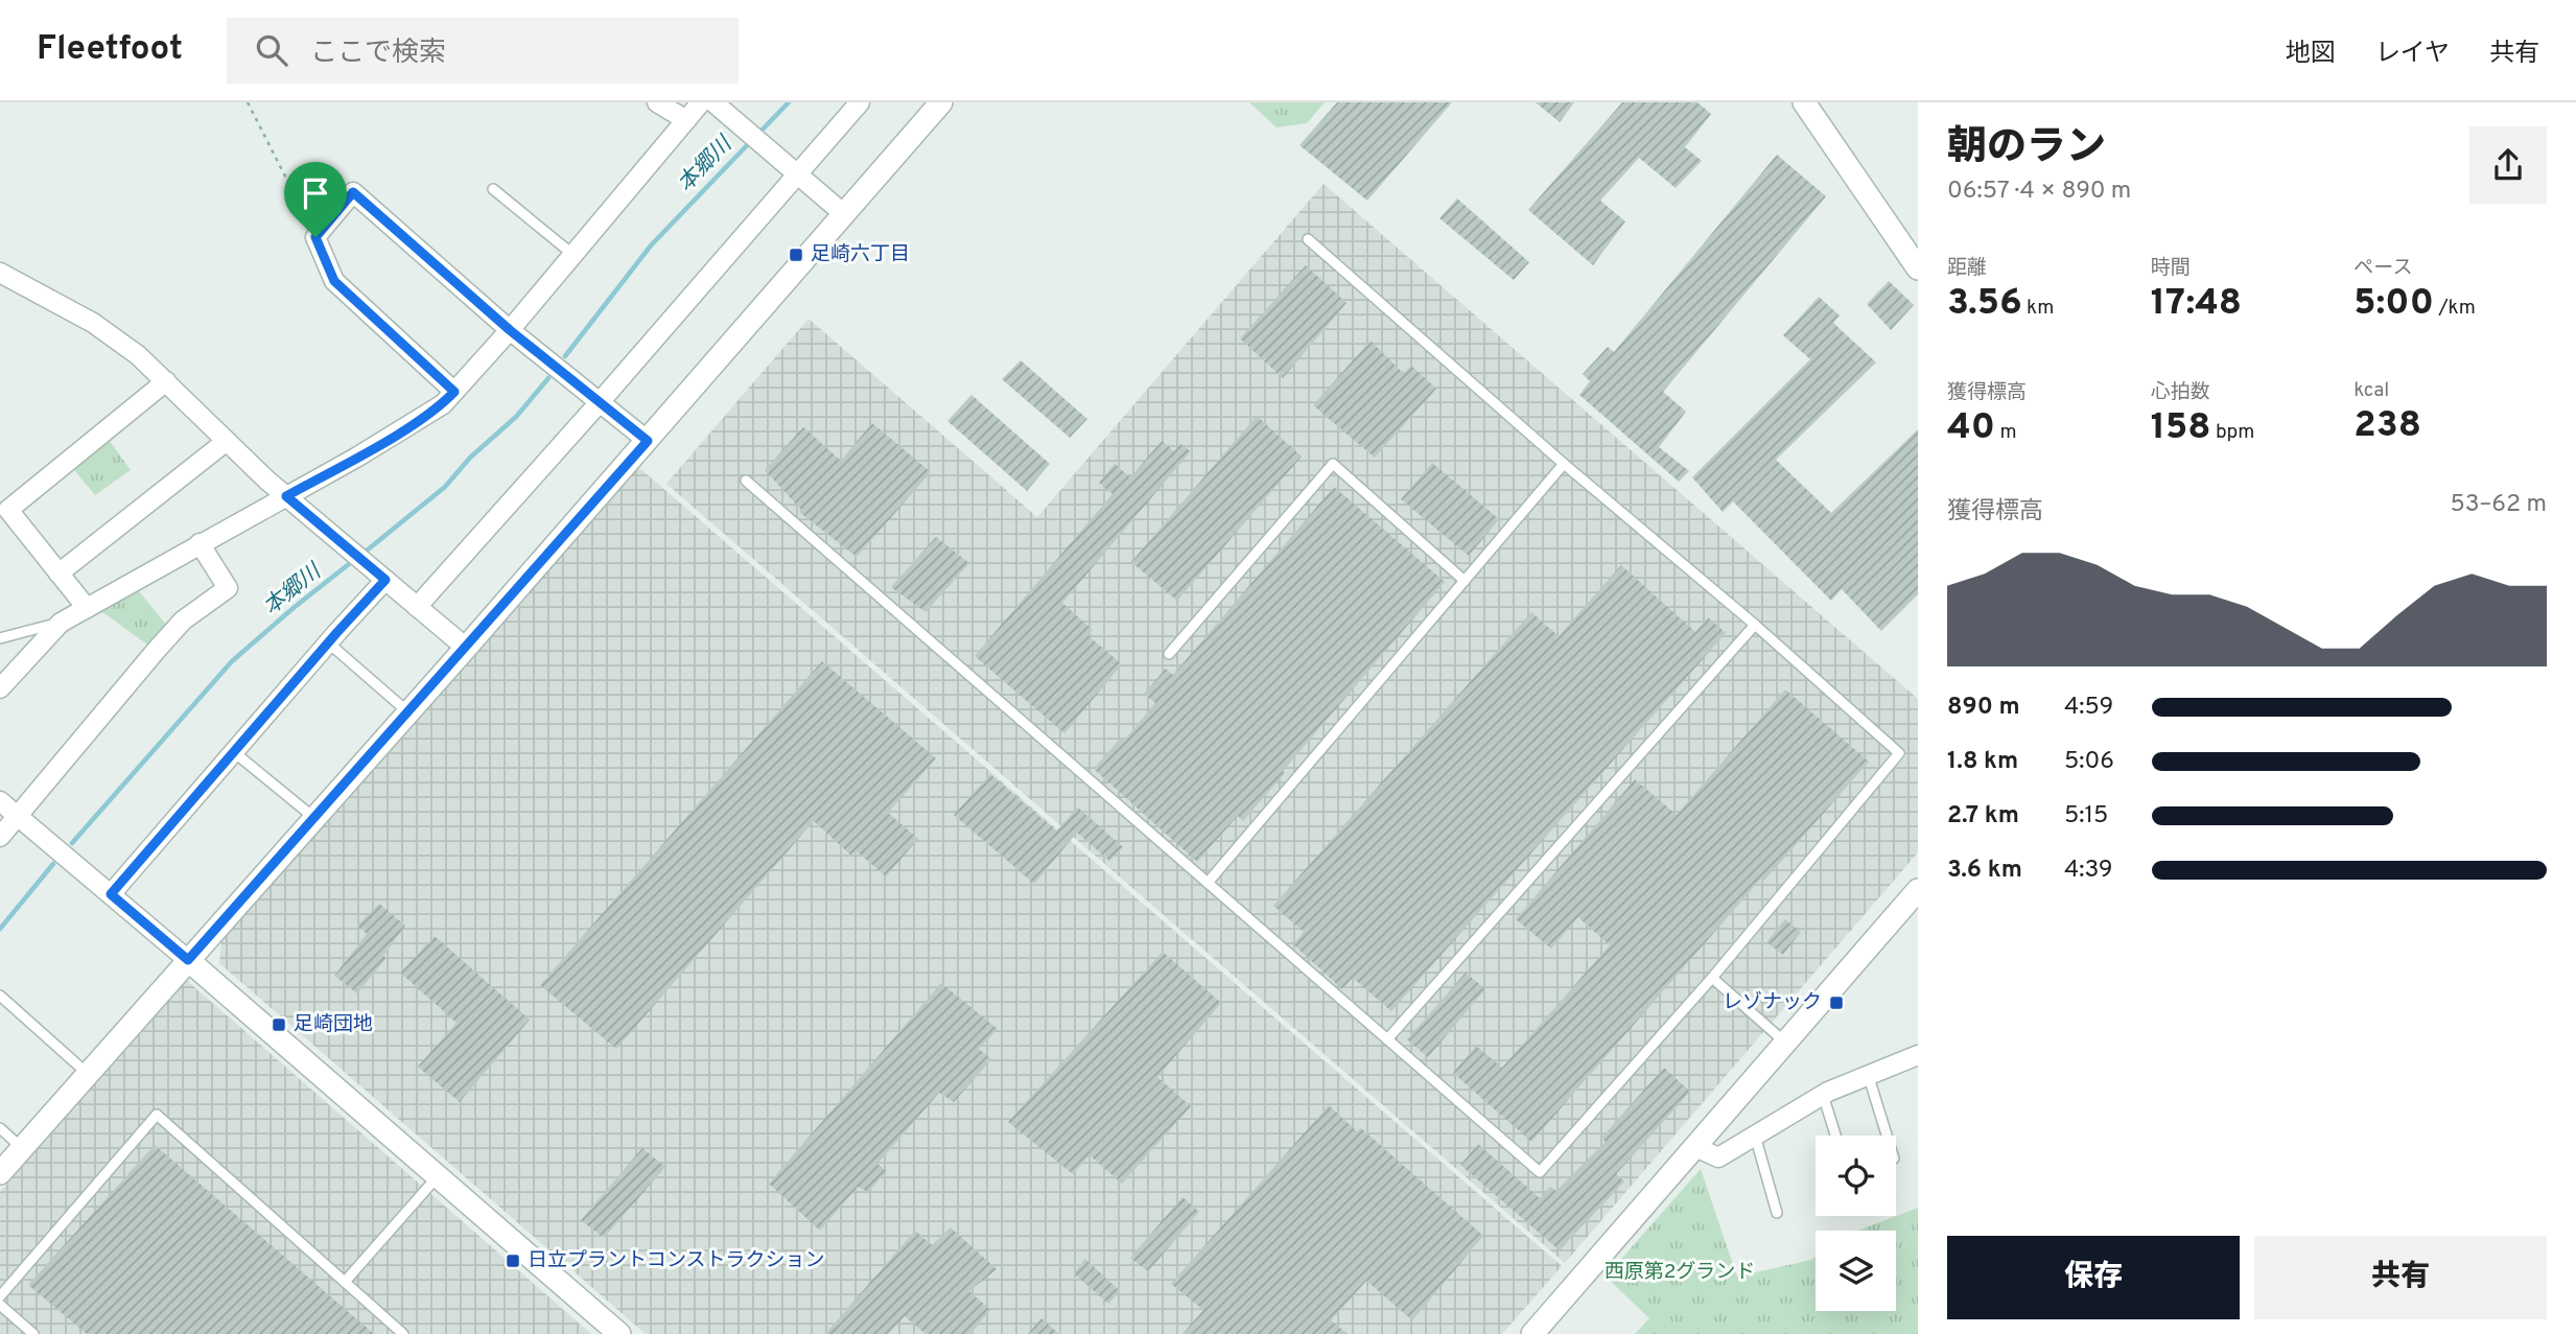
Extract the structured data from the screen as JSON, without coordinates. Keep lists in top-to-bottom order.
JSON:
{
  "water": ["本郷川"],
  "parks": ["西原第2グランド"],
  "places": {
    "transit": [
      "足崎六丁目",
      "レゾナック",
      "足崎団地",
      "日立プラントコンストラクション"
    ]
  },
  "page": {
    "header": "Fleetfoot",
    "search": "ここで検索",
    "nav": ["地図", "レイヤ", "共有"],
    "heading": ["朝のラン", "06:57 · 4 × 890 m"],
    "stats": [
      ["距離", "3.56 km"],
      ["時間", "17:48"],
      ["ペース", "5:00 /km"],
      ["獲得標高", "40 m"],
      ["心拍数", "158 bpm"],
      ["kcal", "238"]
    ],
    "chart": ["獲得標高", "53–62 m"],
    "list": [
      {
        "name": "890 m",
        "note": "4:59"
      },
      {
        "name": "1.8 km",
        "note": "5:06"
      },
      {
        "name": "2.7 km",
        "note": "5:15"
      },
      {
        "name": "3.6 km",
        "note": "4:39"
      }
    ],
    "buttons": ["保存", "共有"]
  }
}
